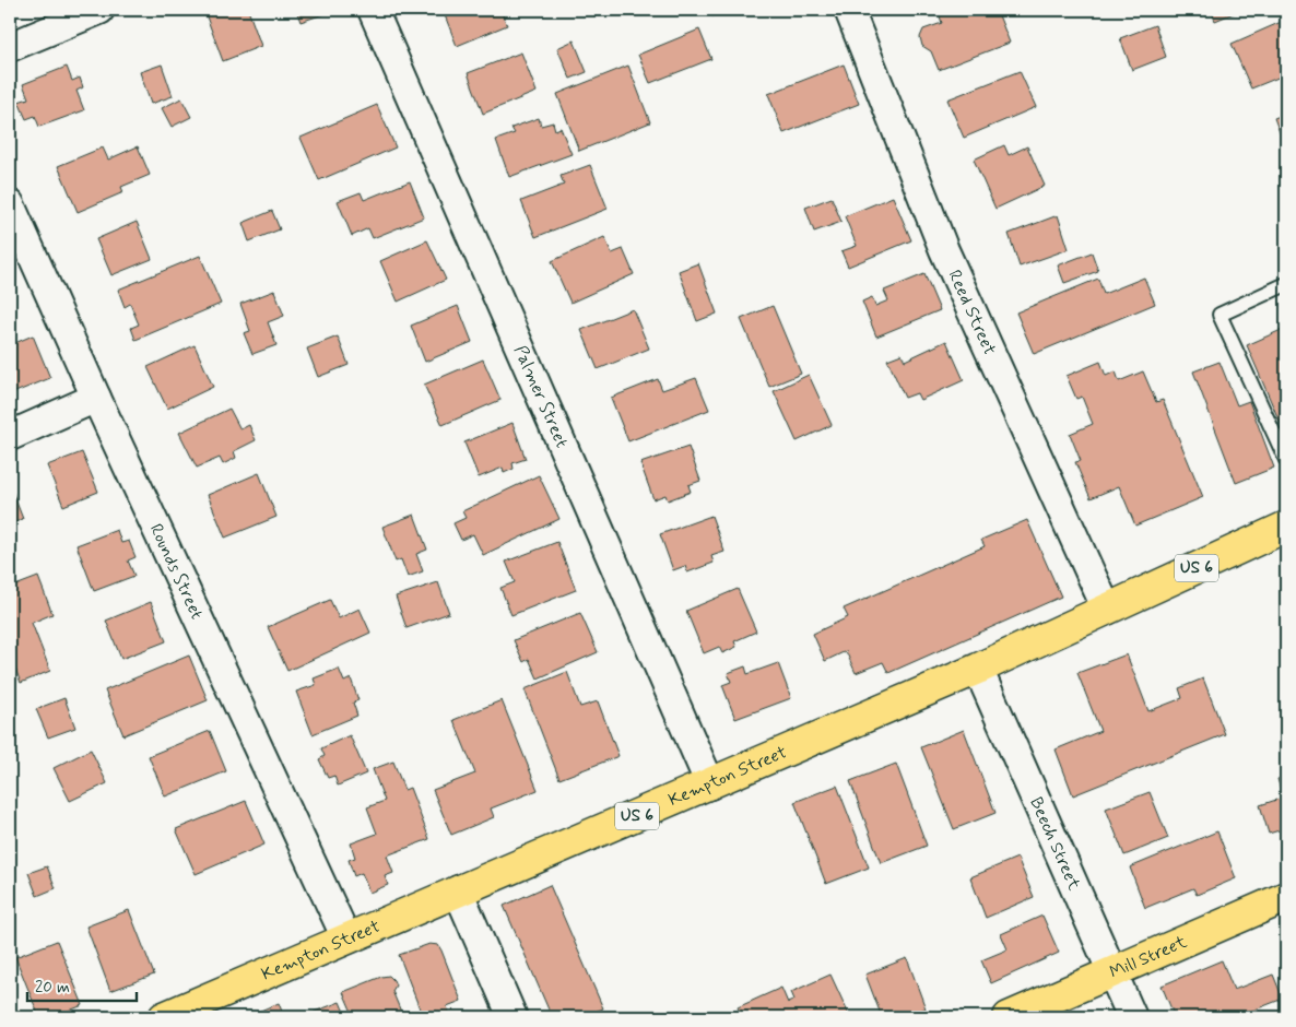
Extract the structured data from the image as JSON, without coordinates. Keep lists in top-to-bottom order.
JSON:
{
  "streets": {
    "main road": ["US 6", "Kempton Street", "Mill Street"],
    "street": [
      "Reed Street",
      "Palmer Street",
      "Rounds Street",
      "Beech Street"
    ]
  },
  "crossings": [
    ["Reed Street", "Kempton Street"],
    ["Palmer Street", "Kempton Street"],
    ["Rounds Street", "Kempton Street"],
    ["Kempton Street", "Beech Street"],
    ["Beech Street", "Mill Street"]
  ],
  "scale_bar": "20 m"
}
